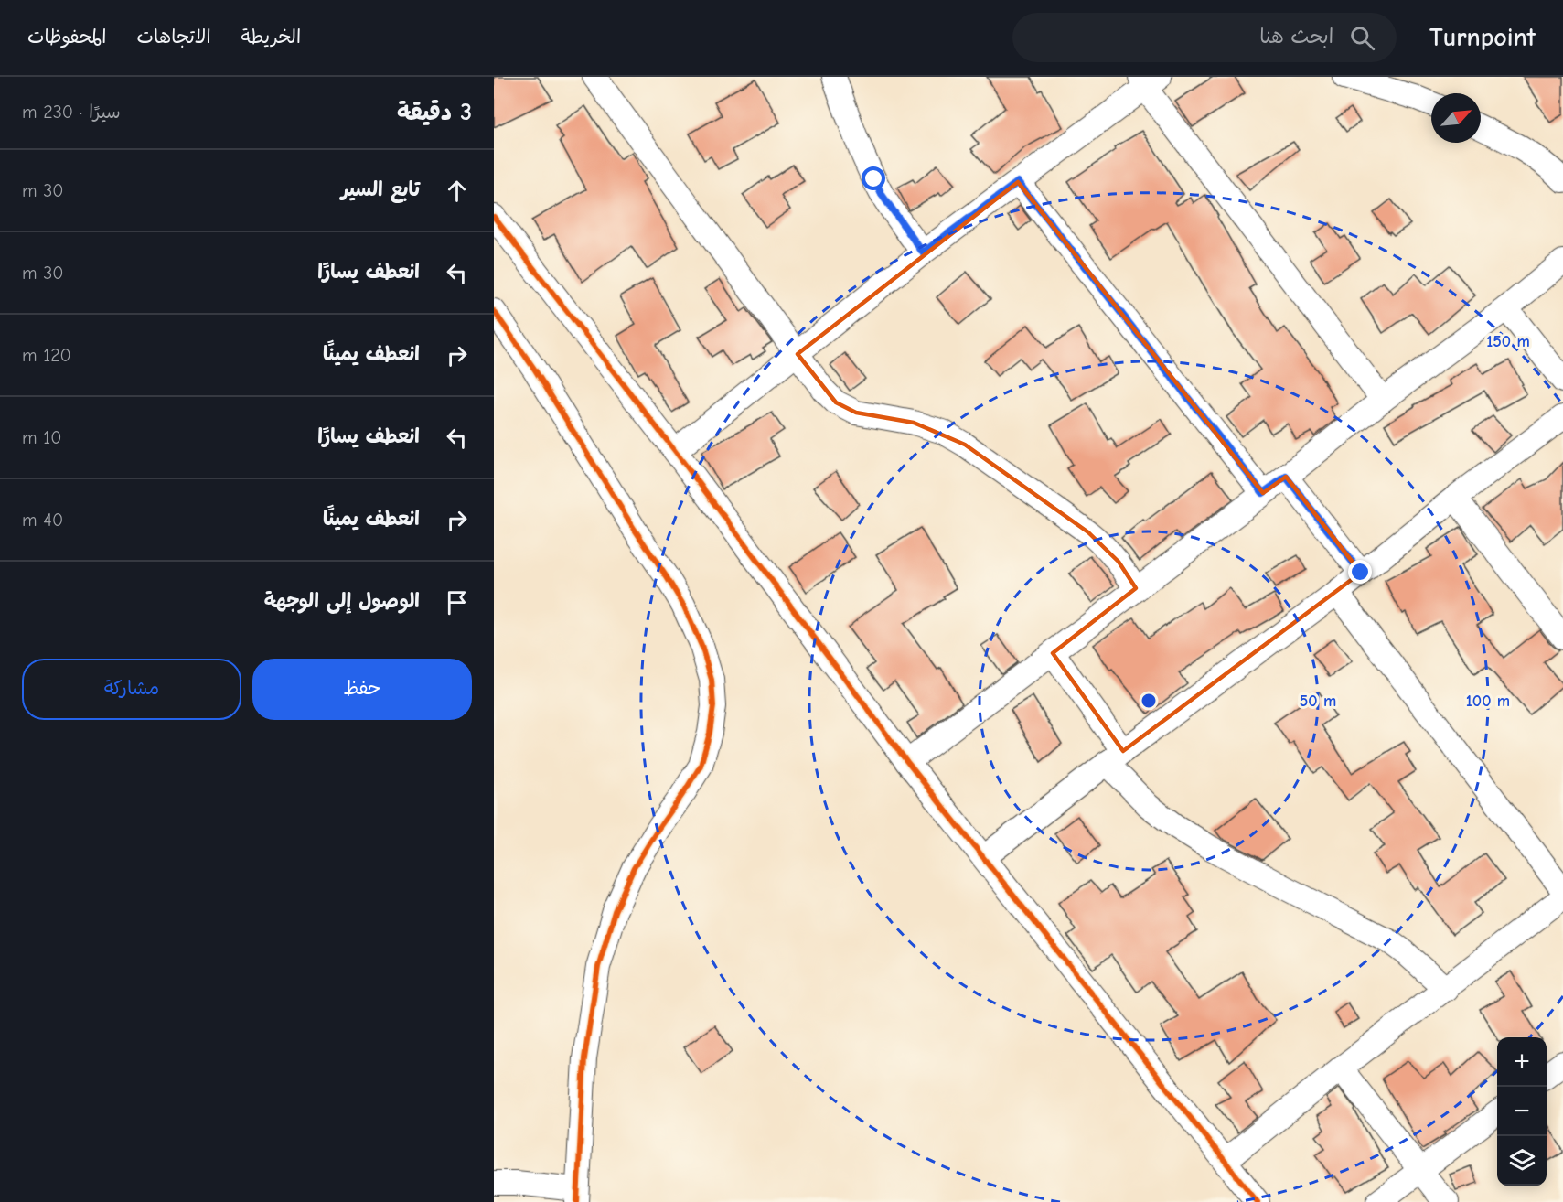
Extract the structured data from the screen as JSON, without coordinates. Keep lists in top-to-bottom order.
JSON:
{
  "north": "top right",
  "page": {
    "header": "Turnpoint",
    "search": "ابحث هنا",
    "nav": ["الخريطة", "الاتجاهات", "المحفوظات"],
    "heading": ["3 دقيقة", "سيرًا · 230 m"],
    "list": [
      ["تابع السير", "30 m"],
      ["انعطف يسارًا", "30 m"],
      ["انعطف يمينًا", "120 m"],
      ["انعطف يسارًا", "10 m"],
      ["انعطف يمينًا", "40 m"],
      "الوصول إلى الوجهة"
    ],
    "buttons": ["حفظ", "مشاركة"],
    "map_buttons": ["+", "−"]
  },
  "rings": ["150 m", "50 m", "100 m"]
}
